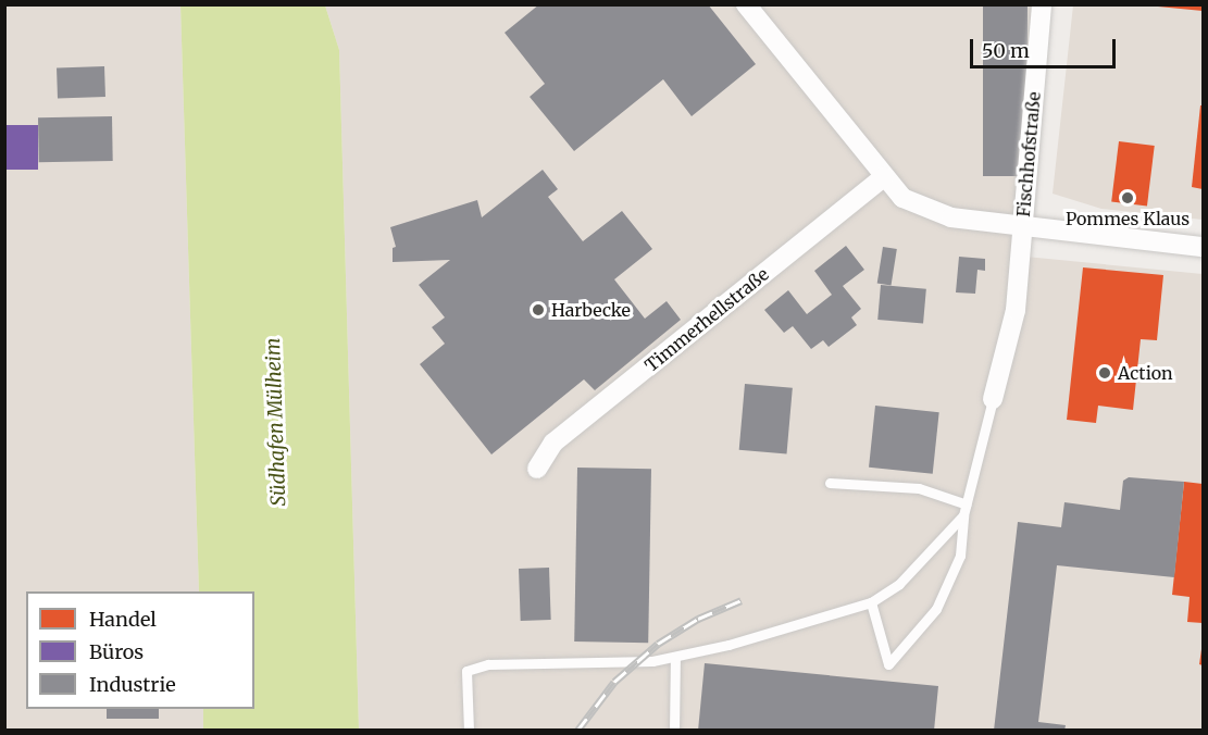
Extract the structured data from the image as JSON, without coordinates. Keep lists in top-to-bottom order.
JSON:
{
  "streets": {
    "street": ["Fischhofstraße", "Timmerhellstraße"]
  },
  "water": ["Südhafen Mülheim"],
  "places": ["Pommes Klaus", "Harbecke", "Action"],
  "legend": ["Handel", "Büros", "Industrie"],
  "scale_bar": "50 m"
}
